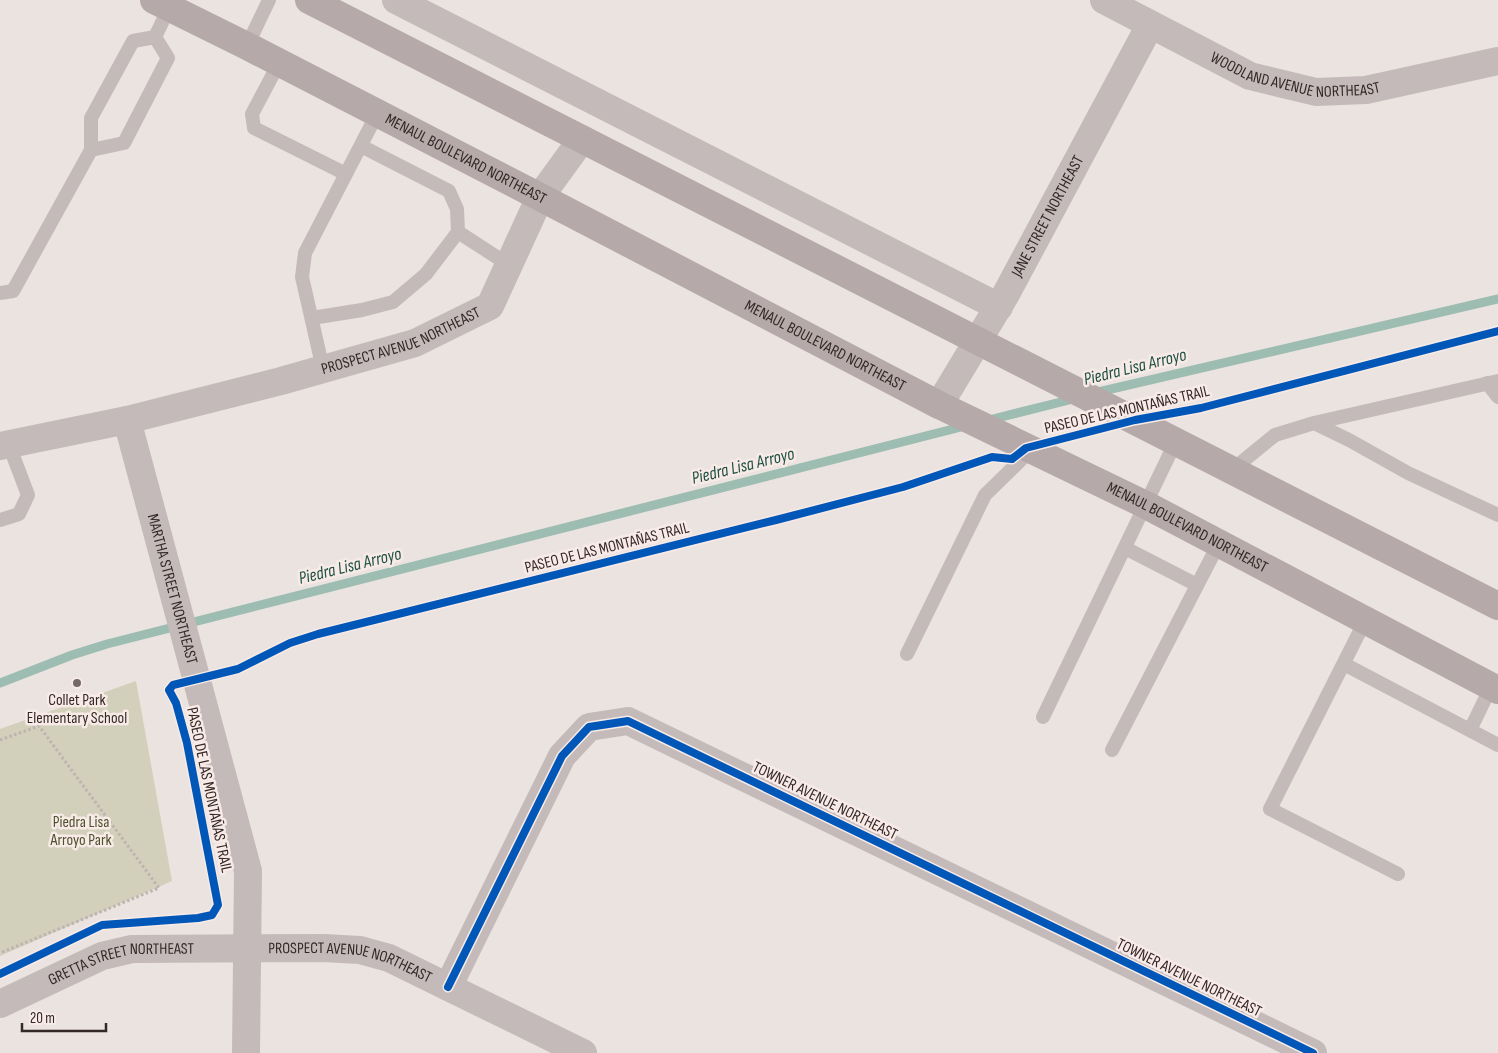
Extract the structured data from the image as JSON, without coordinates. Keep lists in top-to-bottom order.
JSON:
{
  "streets": {
    "main road": ["MENAUL BOULEVARD NORTHEAST"],
    "street": [
      "WOODLAND AVENUE NORTHEAST",
      "JANE STREET NORTHEAST",
      "PROSPECT AVENUE NORTHEAST",
      "MARTHA STREET NORTHEAST",
      "TOWNER AVENUE NORTHEAST",
      "GRETTA STREET NORTHEAST"
    ],
    "cycle path": ["PASEO DE LAS MONTAÑAS TRAIL"]
  },
  "crossings": [
    ["WOODLAND AVENUE NORTHEAST", "JANE STREET NORTHEAST"],
    ["MENAUL BOULEVARD NORTHEAST", "JANE STREET NORTHEAST"],
    ["MENAUL BOULEVARD NORTHEAST", "PROSPECT AVENUE NORTHEAST"],
    ["PROSPECT AVENUE NORTHEAST", "MARTHA STREET NORTHEAST"],
    ["PROSPECT AVENUE NORTHEAST", "TOWNER AVENUE NORTHEAST"],
    ["PROSPECT AVENUE NORTHEAST", "GRETTA STREET NORTHEAST"],
    ["MARTHA STREET NORTHEAST", "GRETTA STREET NORTHEAST"]
  ],
  "water": ["Piedra Lisa Arroyo"],
  "parks": ["Piedra Lisa Arroyo Park"],
  "places": ["Collet Park Elementary School"],
  "scale_bar": "20 m"
}
